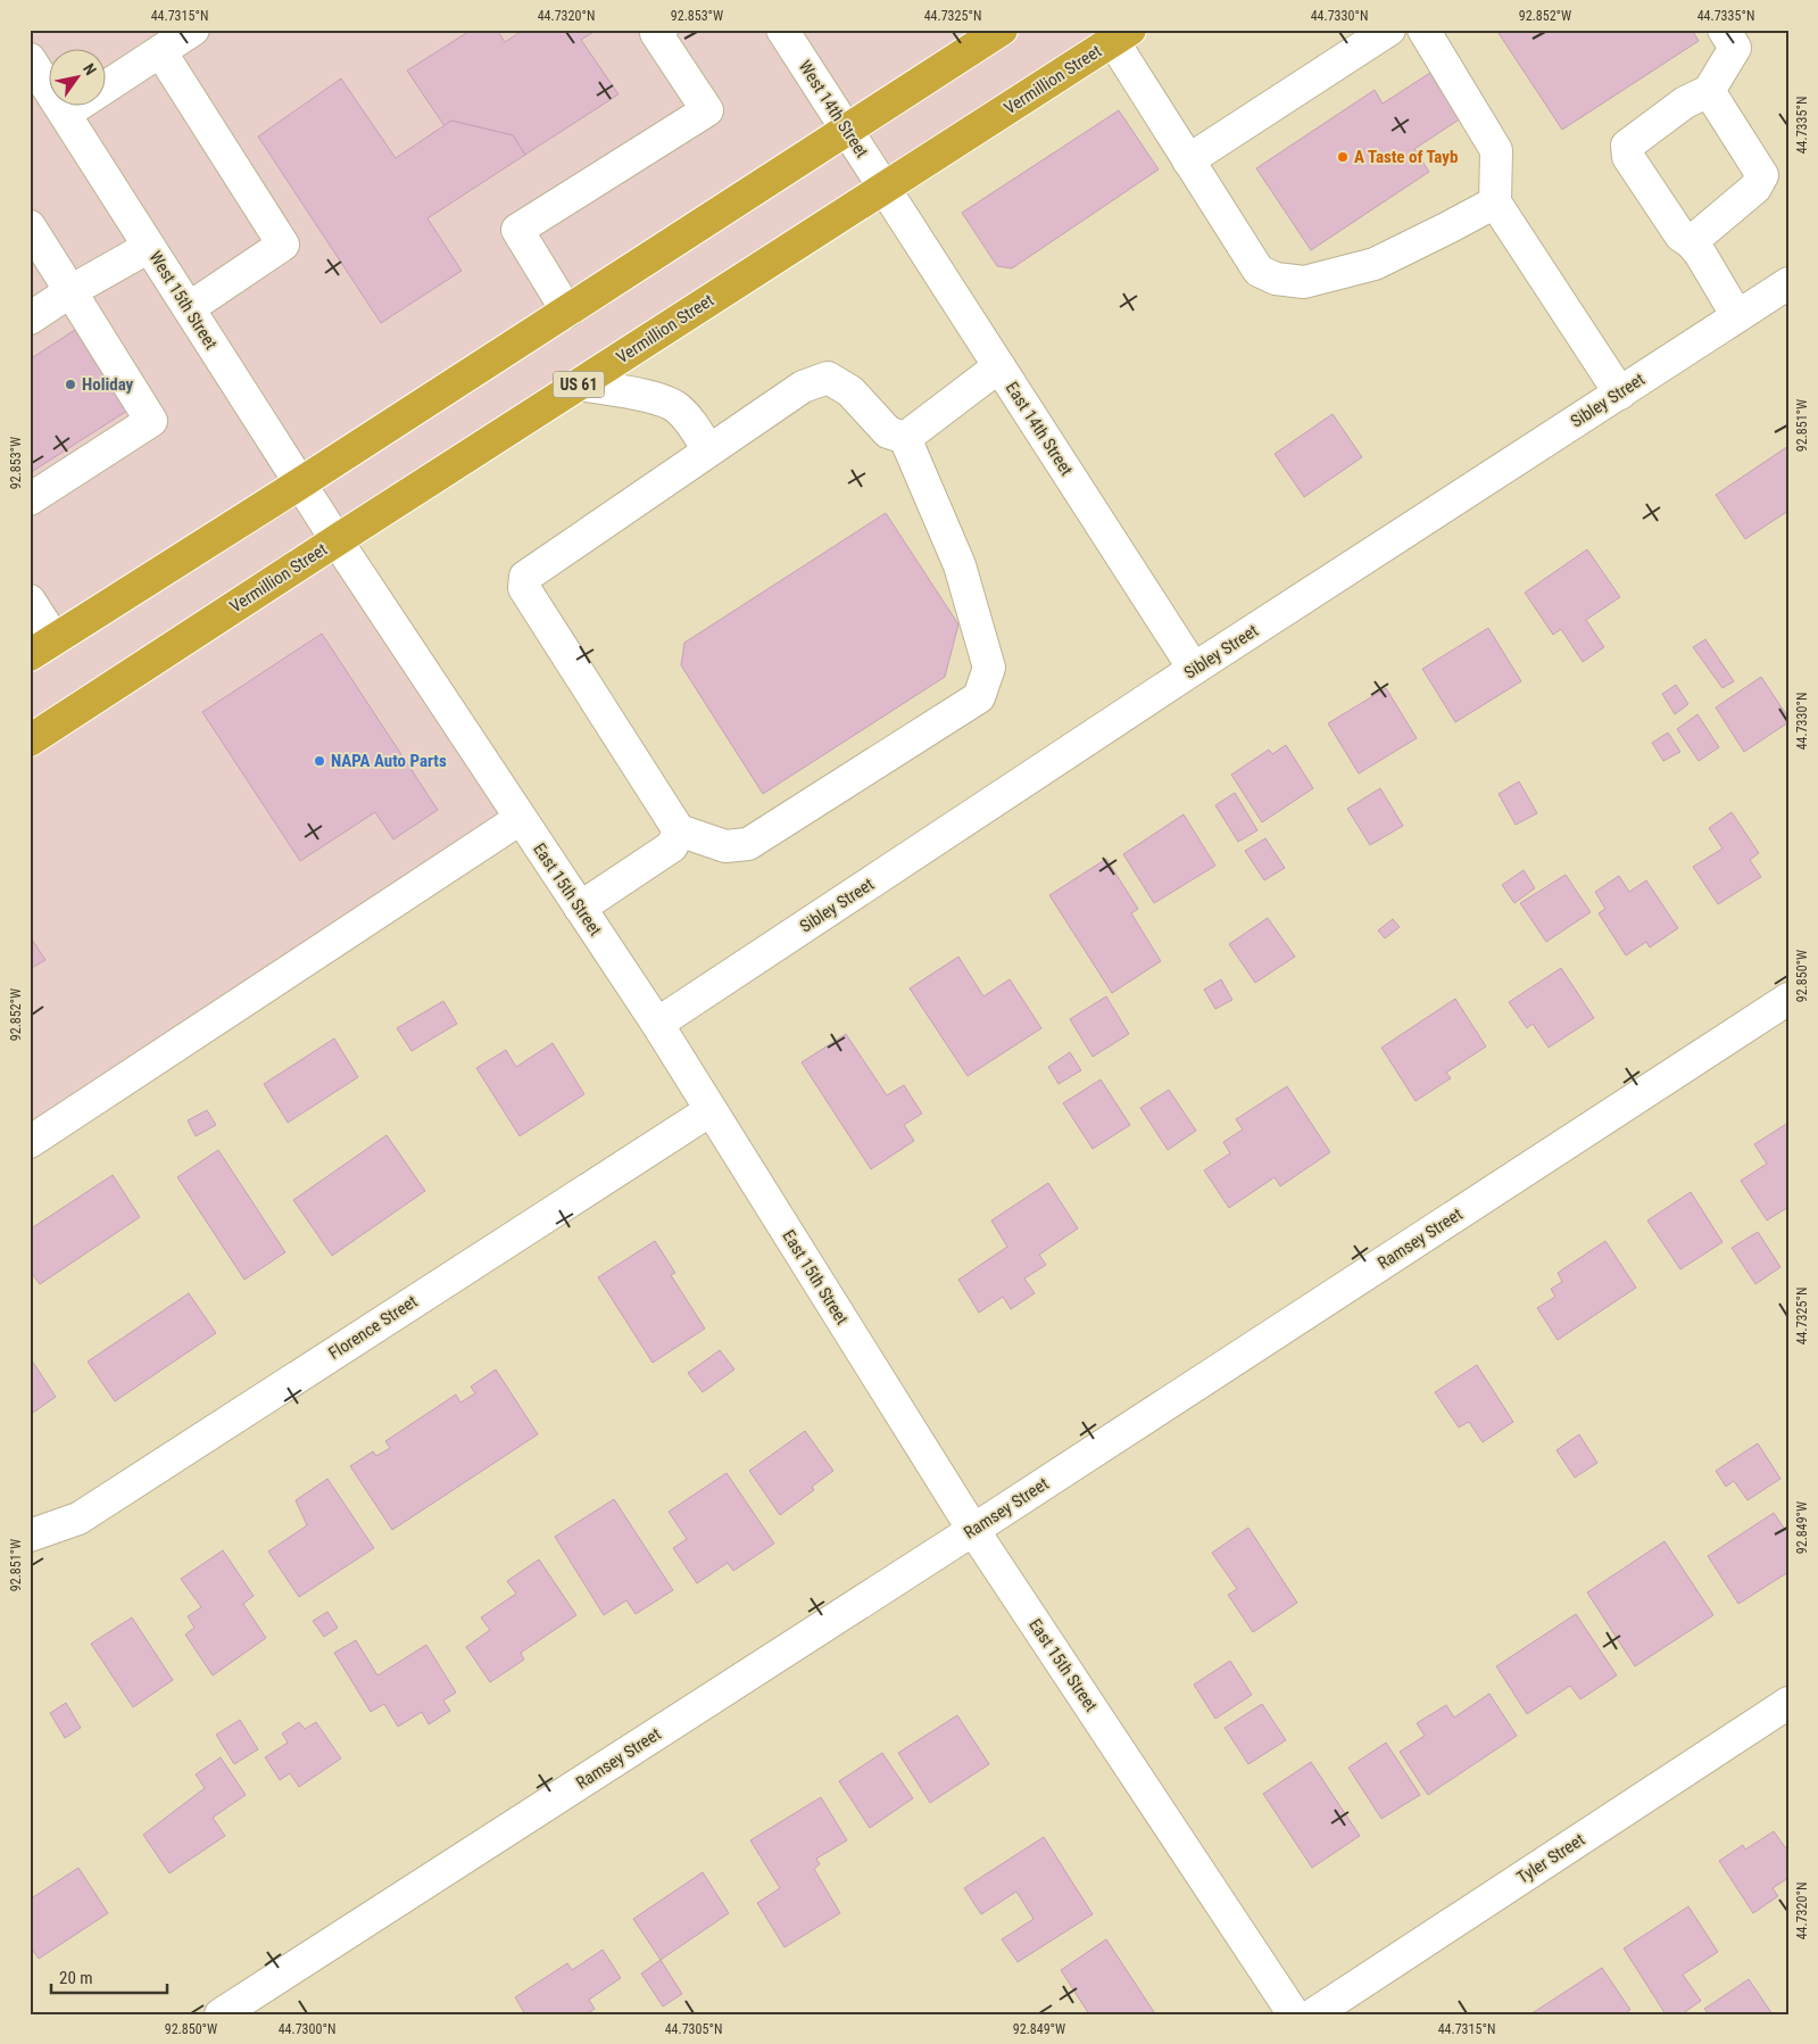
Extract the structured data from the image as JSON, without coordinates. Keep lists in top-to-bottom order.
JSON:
{
  "streets": {
    "highway": ["Vermillion Street", "US 61"],
    "street": [
      "West 14th Street",
      "West 15th Street",
      "Sibley Street",
      "East 14th Street",
      "East 15th Street",
      "Ramsey Street",
      "Florence Street",
      "Tyler Street"
    ]
  },
  "crossings": [
    ["Vermillion Street", "West 14th Street"],
    ["Vermillion Street", "West 15th Street"],
    ["Vermillion Street", "East 14th Street"],
    ["Vermillion Street", "East 15th Street"],
    ["West 14th Street", "East 14th Street"],
    ["West 15th Street", "East 15th Street"],
    ["Sibley Street", "East 14th Street"],
    ["Sibley Street", "East 15th Street"],
    ["East 15th Street", "Ramsey Street"],
    ["East 15th Street", "Florence Street"]
  ],
  "places": ["A Taste of Tayb", "Holiday", "NAPA Auto Parts"],
  "scale_bar": "20 m",
  "north": "top right",
  "coordinates": [
    "44.7315°N",
    "44.7320°N",
    "92.853°W",
    "44.7325°N",
    "44.7330°N",
    "92.852°W",
    "44.7335°N",
    "92.851°W",
    "92.850°W",
    "92.849°W",
    "44.7300°N",
    "44.7305°N"
  ]
}
